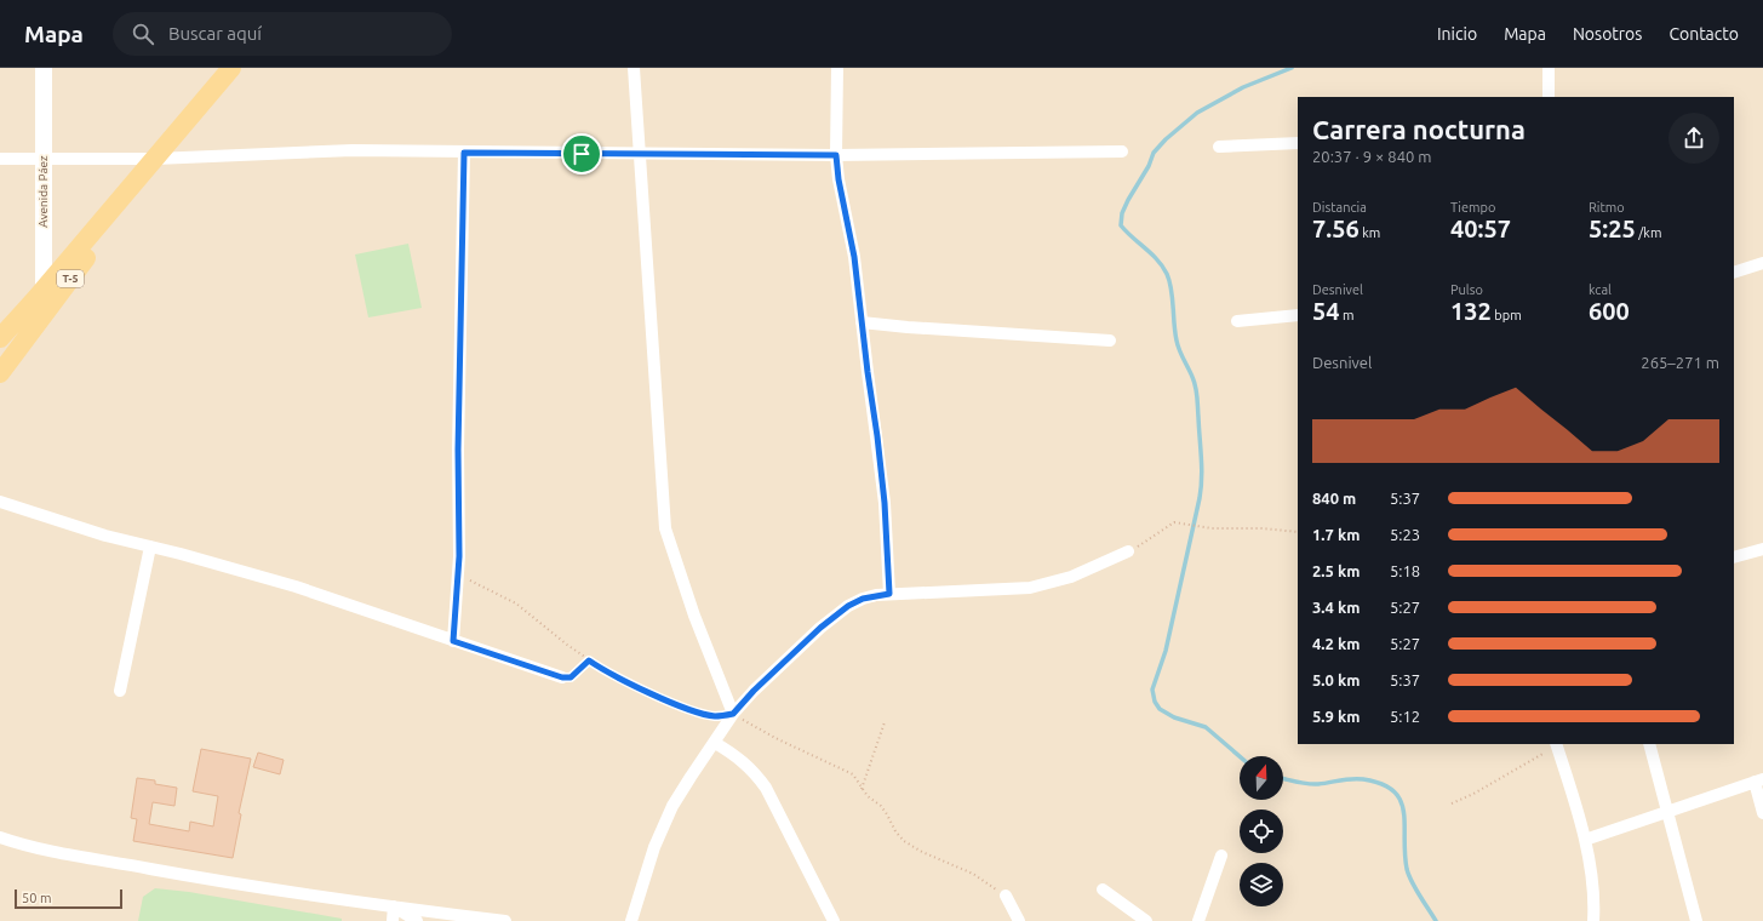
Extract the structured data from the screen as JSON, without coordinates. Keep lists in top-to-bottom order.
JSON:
{
  "streets": {
    "main road": ["Avenida Páez", "T-5"]
  },
  "crossings": [
    ["Avenida Páez", "T-5"]
  ],
  "scale_bar": "50 m",
  "north": "top",
  "page": {
    "header": "Mapa",
    "search": "Buscar aquí",
    "nav": [
      "Inicio",
      "Mapa",
      "Nosotros",
      "Contacto"
    ],
    "heading": ["Carrera nocturna", "20:37 · 9 × 840 m"],
    "stats": [
      ["Distancia", "7.56 km"],
      ["Tiempo", "40:57"],
      ["Ritmo", "5:25 /km"],
      ["Desnivel", "54 m"],
      ["Pulso", "132 bpm"],
      ["kcal", "600"]
    ],
    "chart": ["Desnivel", "265–271 m"],
    "list": [
      {
        "name": "840 m",
        "note": "5:37"
      },
      {
        "name": "1.7 km",
        "note": "5:23"
      },
      {
        "name": "2.5 km",
        "note": "5:18"
      },
      {
        "name": "3.4 km",
        "note": "5:27"
      },
      {
        "name": "4.2 km",
        "note": "5:27"
      },
      {
        "name": "5.0 km",
        "note": "5:37"
      },
      {
        "name": "5.9 km",
        "note": "5:12"
      }
    ],
    "scale": "50 m"
  }
}
